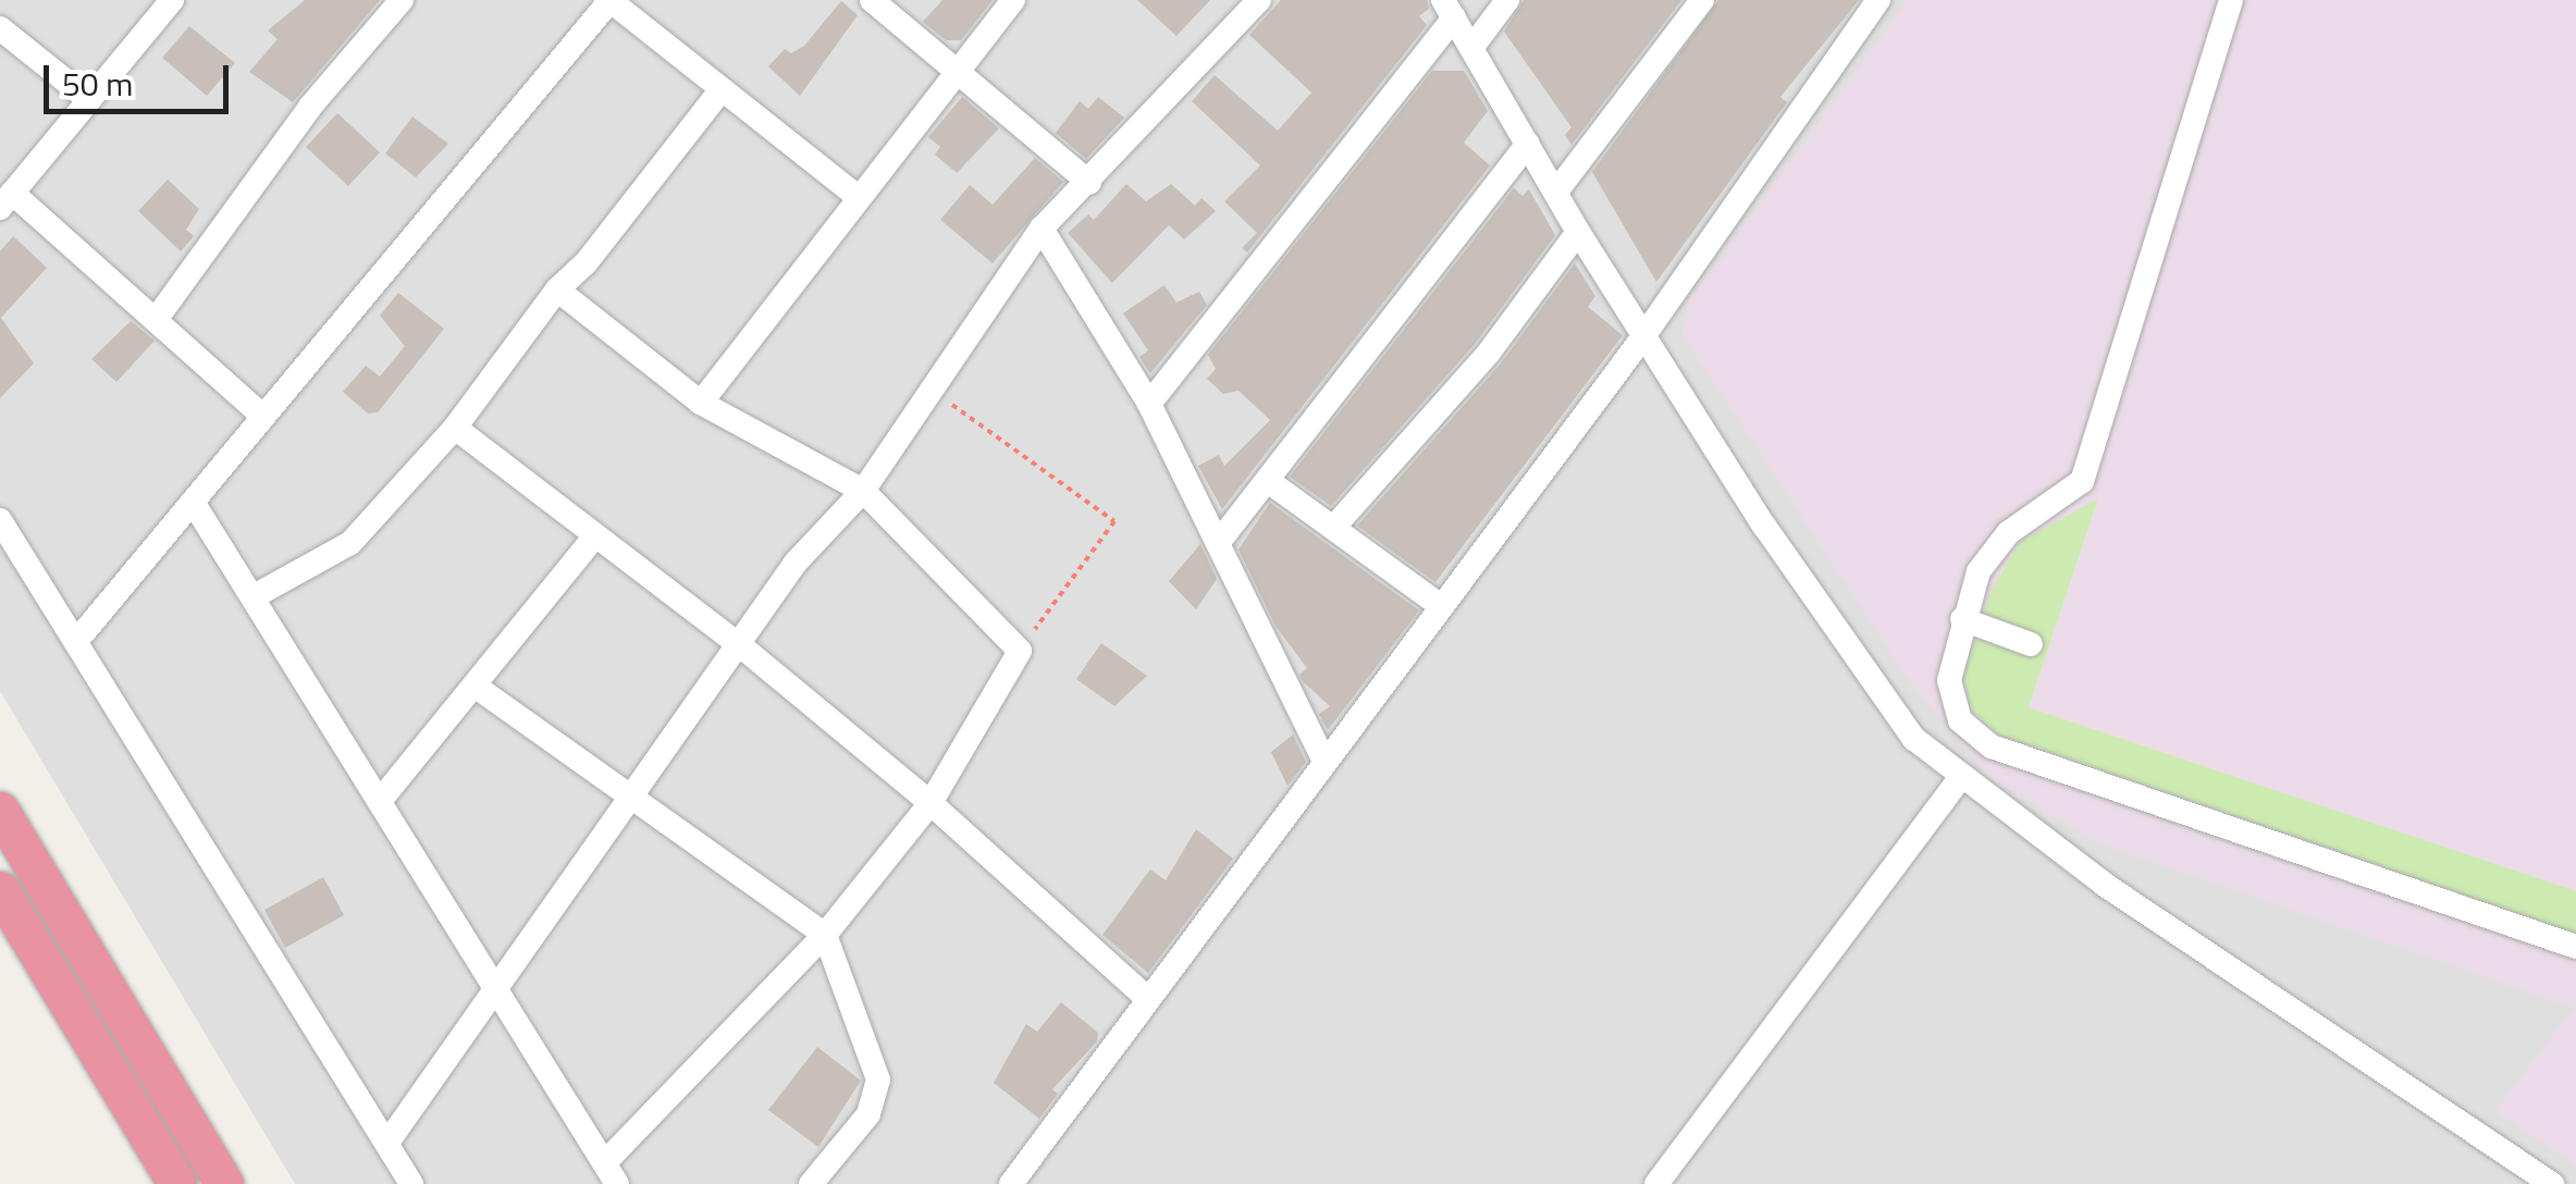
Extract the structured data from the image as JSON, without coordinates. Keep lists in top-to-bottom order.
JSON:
{
  "scale_bar": "50 m"
}
